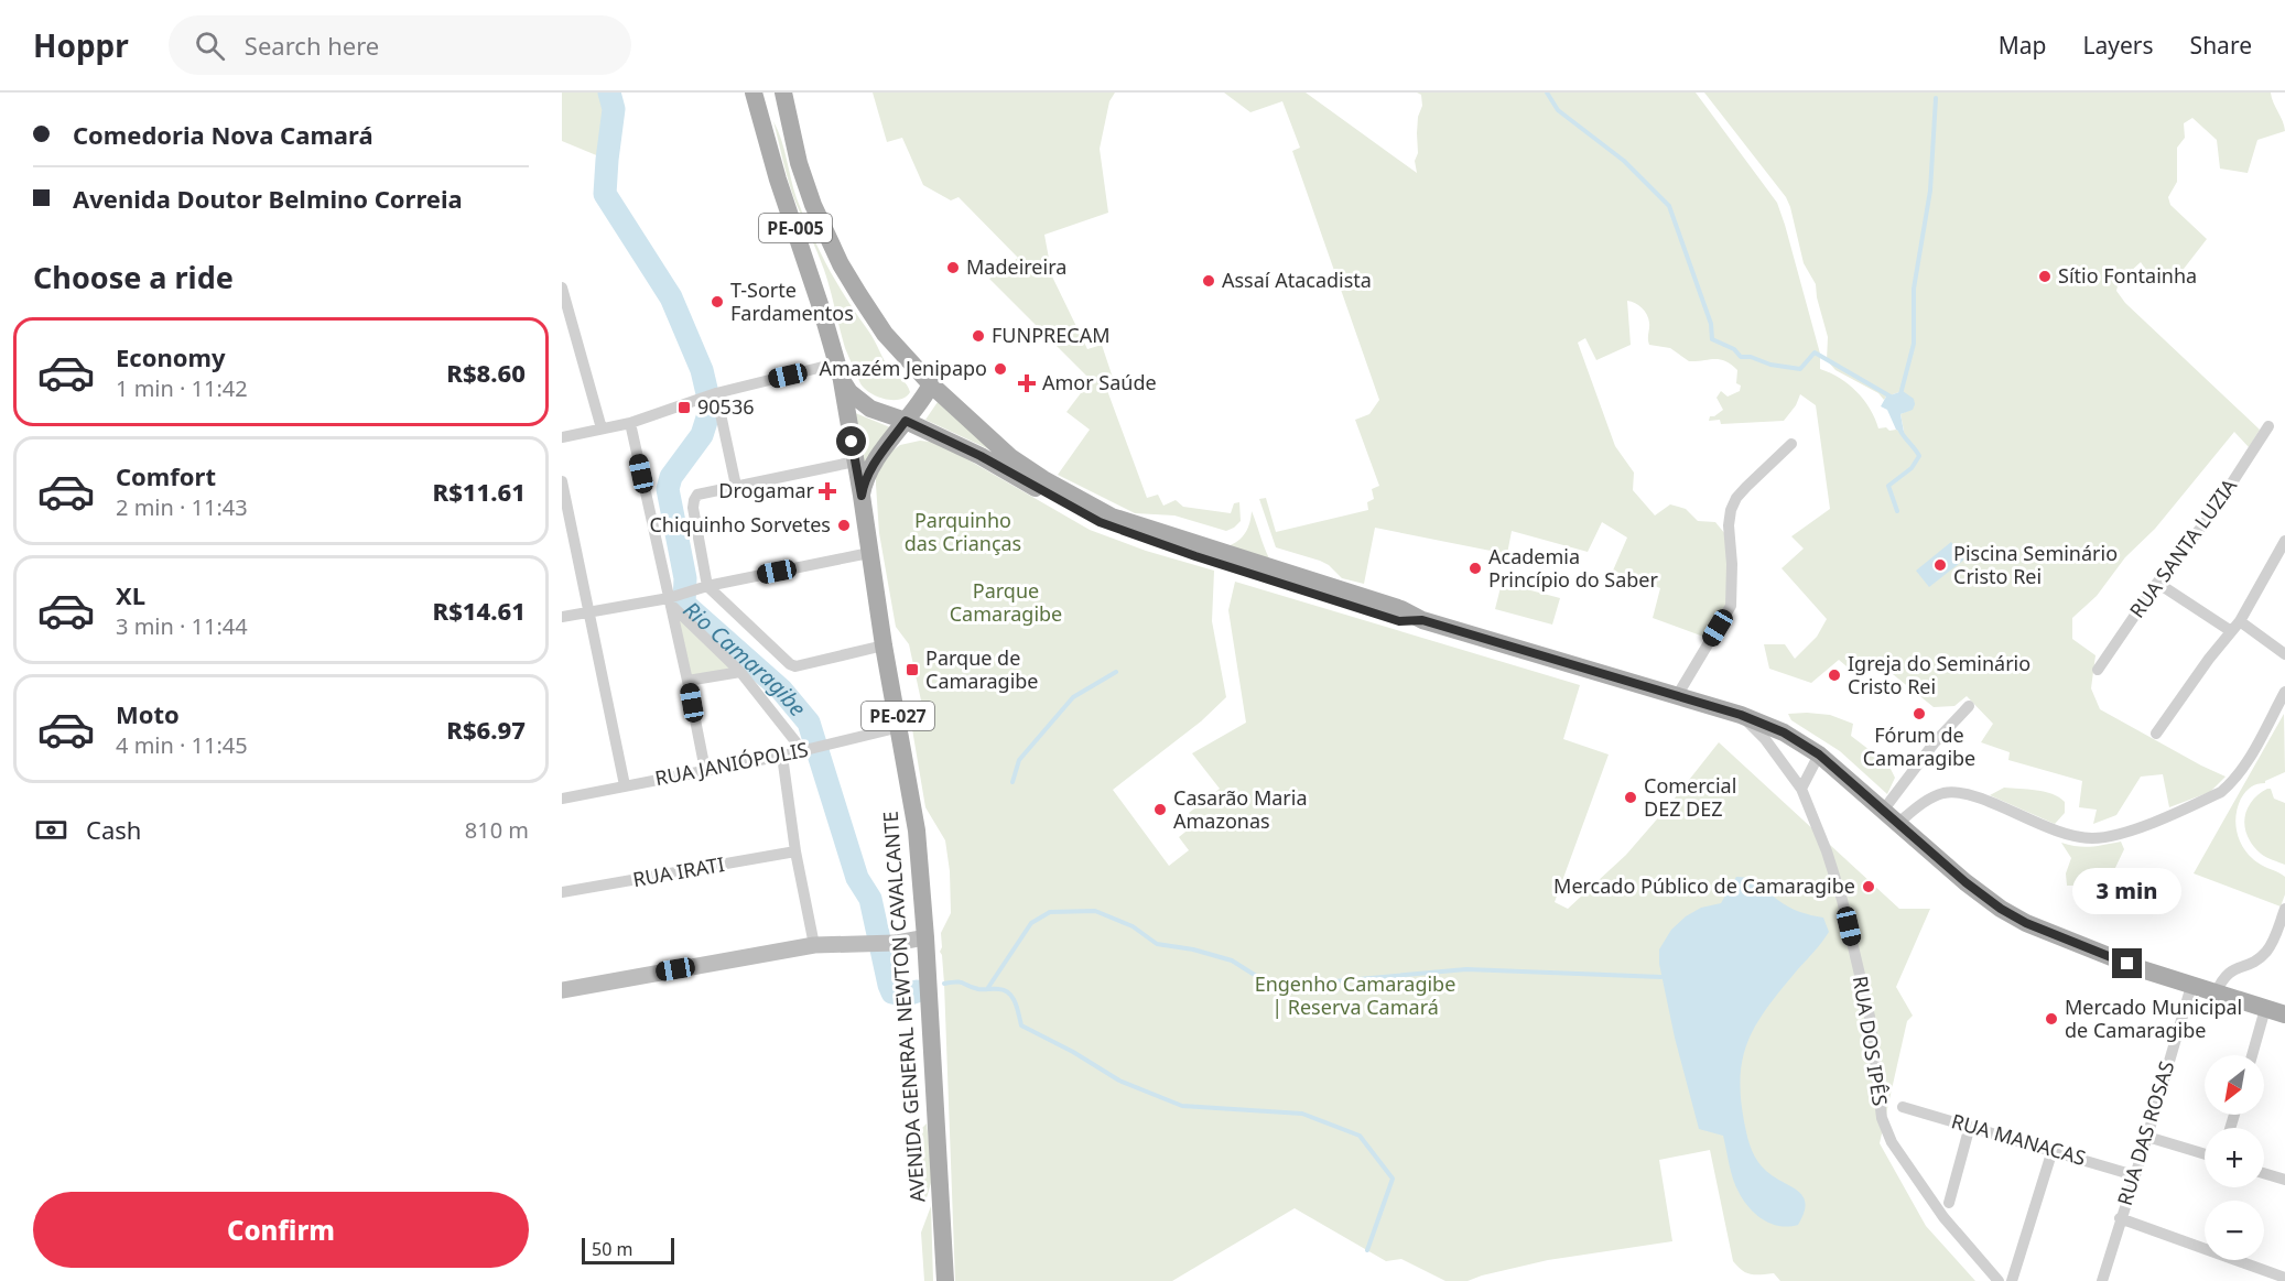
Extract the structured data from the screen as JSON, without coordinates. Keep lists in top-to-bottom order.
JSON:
{
  "streets": {
    "main road": ["PE-005", "PE-027", "AVENIDA GENERAL NEWTON CAVALCANTE"],
    "street": [
      "RUA SANTA LUZIA",
      "RUA JANIÓPOLIS",
      "RUA IRATI",
      "RUA DOS IPÊS",
      "RUA DAS ROSAS",
      "RUA MANACAS"
    ]
  },
  "crossings": [
    ["PE-005", "PE-027"],
    ["PE-005", "RUA DOS IPÊS"],
    ["PE-005", "RUA DAS ROSAS"],
    ["PE-027", "AVENIDA GENERAL NEWTON CAVALCANTE"],
    ["RUA JANIÓPOLIS", "AVENIDA GENERAL NEWTON CAVALCANTE"],
    ["RUA DAS ROSAS", "RUA MANACAS"]
  ],
  "water": ["Rio Camaragibe"],
  "parks": ["Parquinho das Crianças", "Parque Camaragibe", "Engenho Camaragibe | Reserva Camará"],
  "places": {
    "other": [
      "Madeireira",
      "Sítio Fontainha",
      "Assaí Atacadista",
      "T-Sorte Fardamentos",
      "FUNPRECAM",
      "Amazém Jenipapo",
      "Chiquinho Sorvetes",
      "Piscina Seminário Cristo Rei",
      "Academia Princípio do Saber",
      "Igreja do Seminário Cristo Rei",
      "Fórum de Camaragibe",
      "Comercial DEZ DEZ",
      "Casarão Maria Amazonas",
      "Mercado Público de Camaragibe",
      "Mercado Municipal de Camaragibe"
    ],
    "health": ["Amor Saúde", "Drogamar"],
    "transit": ["90536", "Parque de Camaragibe"]
  },
  "scale_bar": "50 m",
  "north": "bottom left",
  "page": {
    "header": "Hoppr",
    "search": "Search here",
    "nav": ["Map", "Layers", "Share"],
    "banner": ["Comedoria Nova Camará", "Avenida Doutor Belmino Correia"],
    "heading": "Choose a ride",
    "list": [
      {
        "name": "Economy",
        "note": "1 min · 11:42",
        "value": "R$8.60"
      },
      {
        "name": "Comfort",
        "note": "2 min · 11:43",
        "value": "R$11.61"
      },
      {
        "name": "XL",
        "note": "3 min · 11:44",
        "value": "R$14.61"
      },
      {
        "name": "Moto",
        "note": "4 min · 11:45",
        "value": "R$6.97"
      }
    ],
    "pay": ["Cash", "810 m"],
    "bubble": "3 min",
    "map_buttons": ["+", "−"],
    "buttons": "Confirm",
    "scale": "50 m"
  }
}
